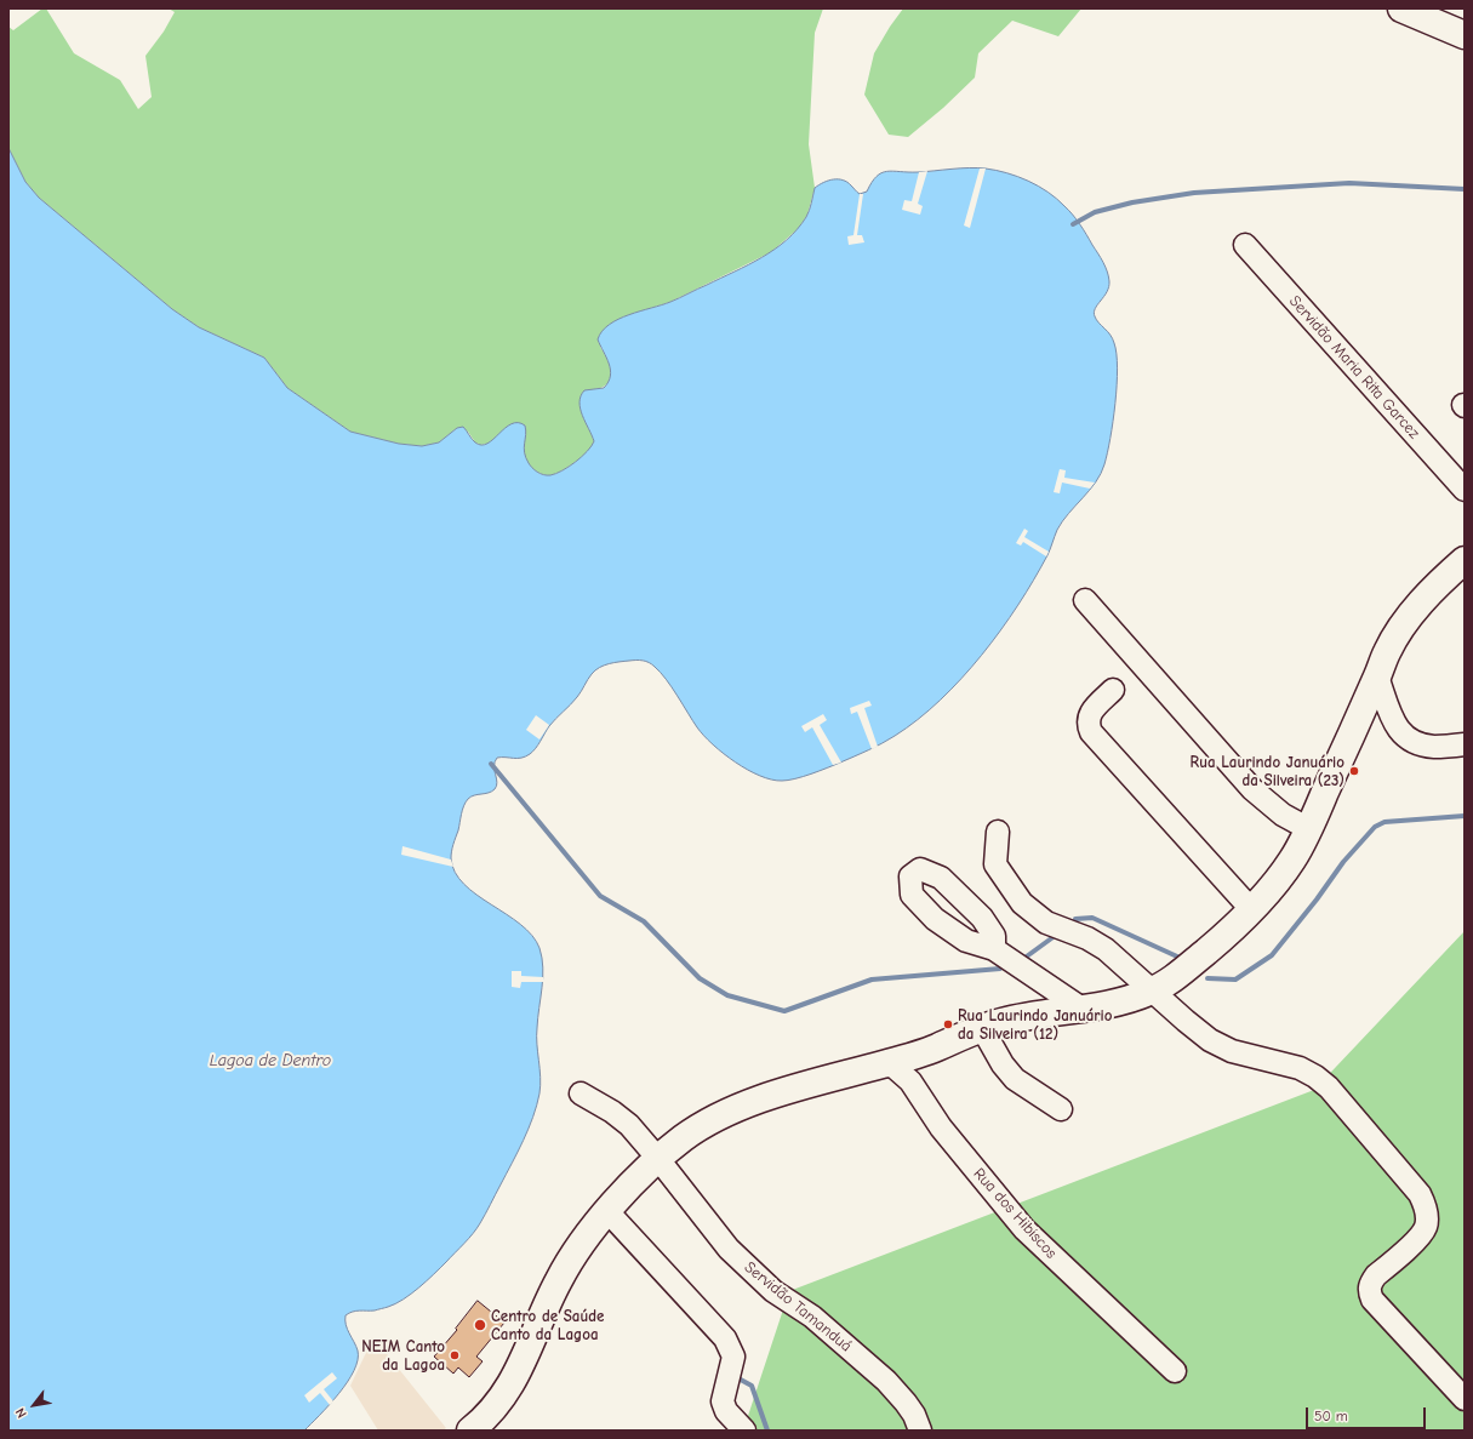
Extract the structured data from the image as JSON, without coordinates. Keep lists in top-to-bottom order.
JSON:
{
  "streets": {
    "street": ["Servidão Maria Rita Garcez", "Rua dos Hibiscos", "Servidão Tamanduá"]
  },
  "water": ["Lagoa de Dentro"],
  "places": [
    "Rua Laurindo Januário da Silveira (23)",
    "Rua Laurindo Januário da Silveira (12)",
    "Centro de Saúde Canto da Lagoa",
    "NEIM Canto da Lagoa"
  ],
  "scale_bar": "50 m",
  "north": "bottom left"
}
